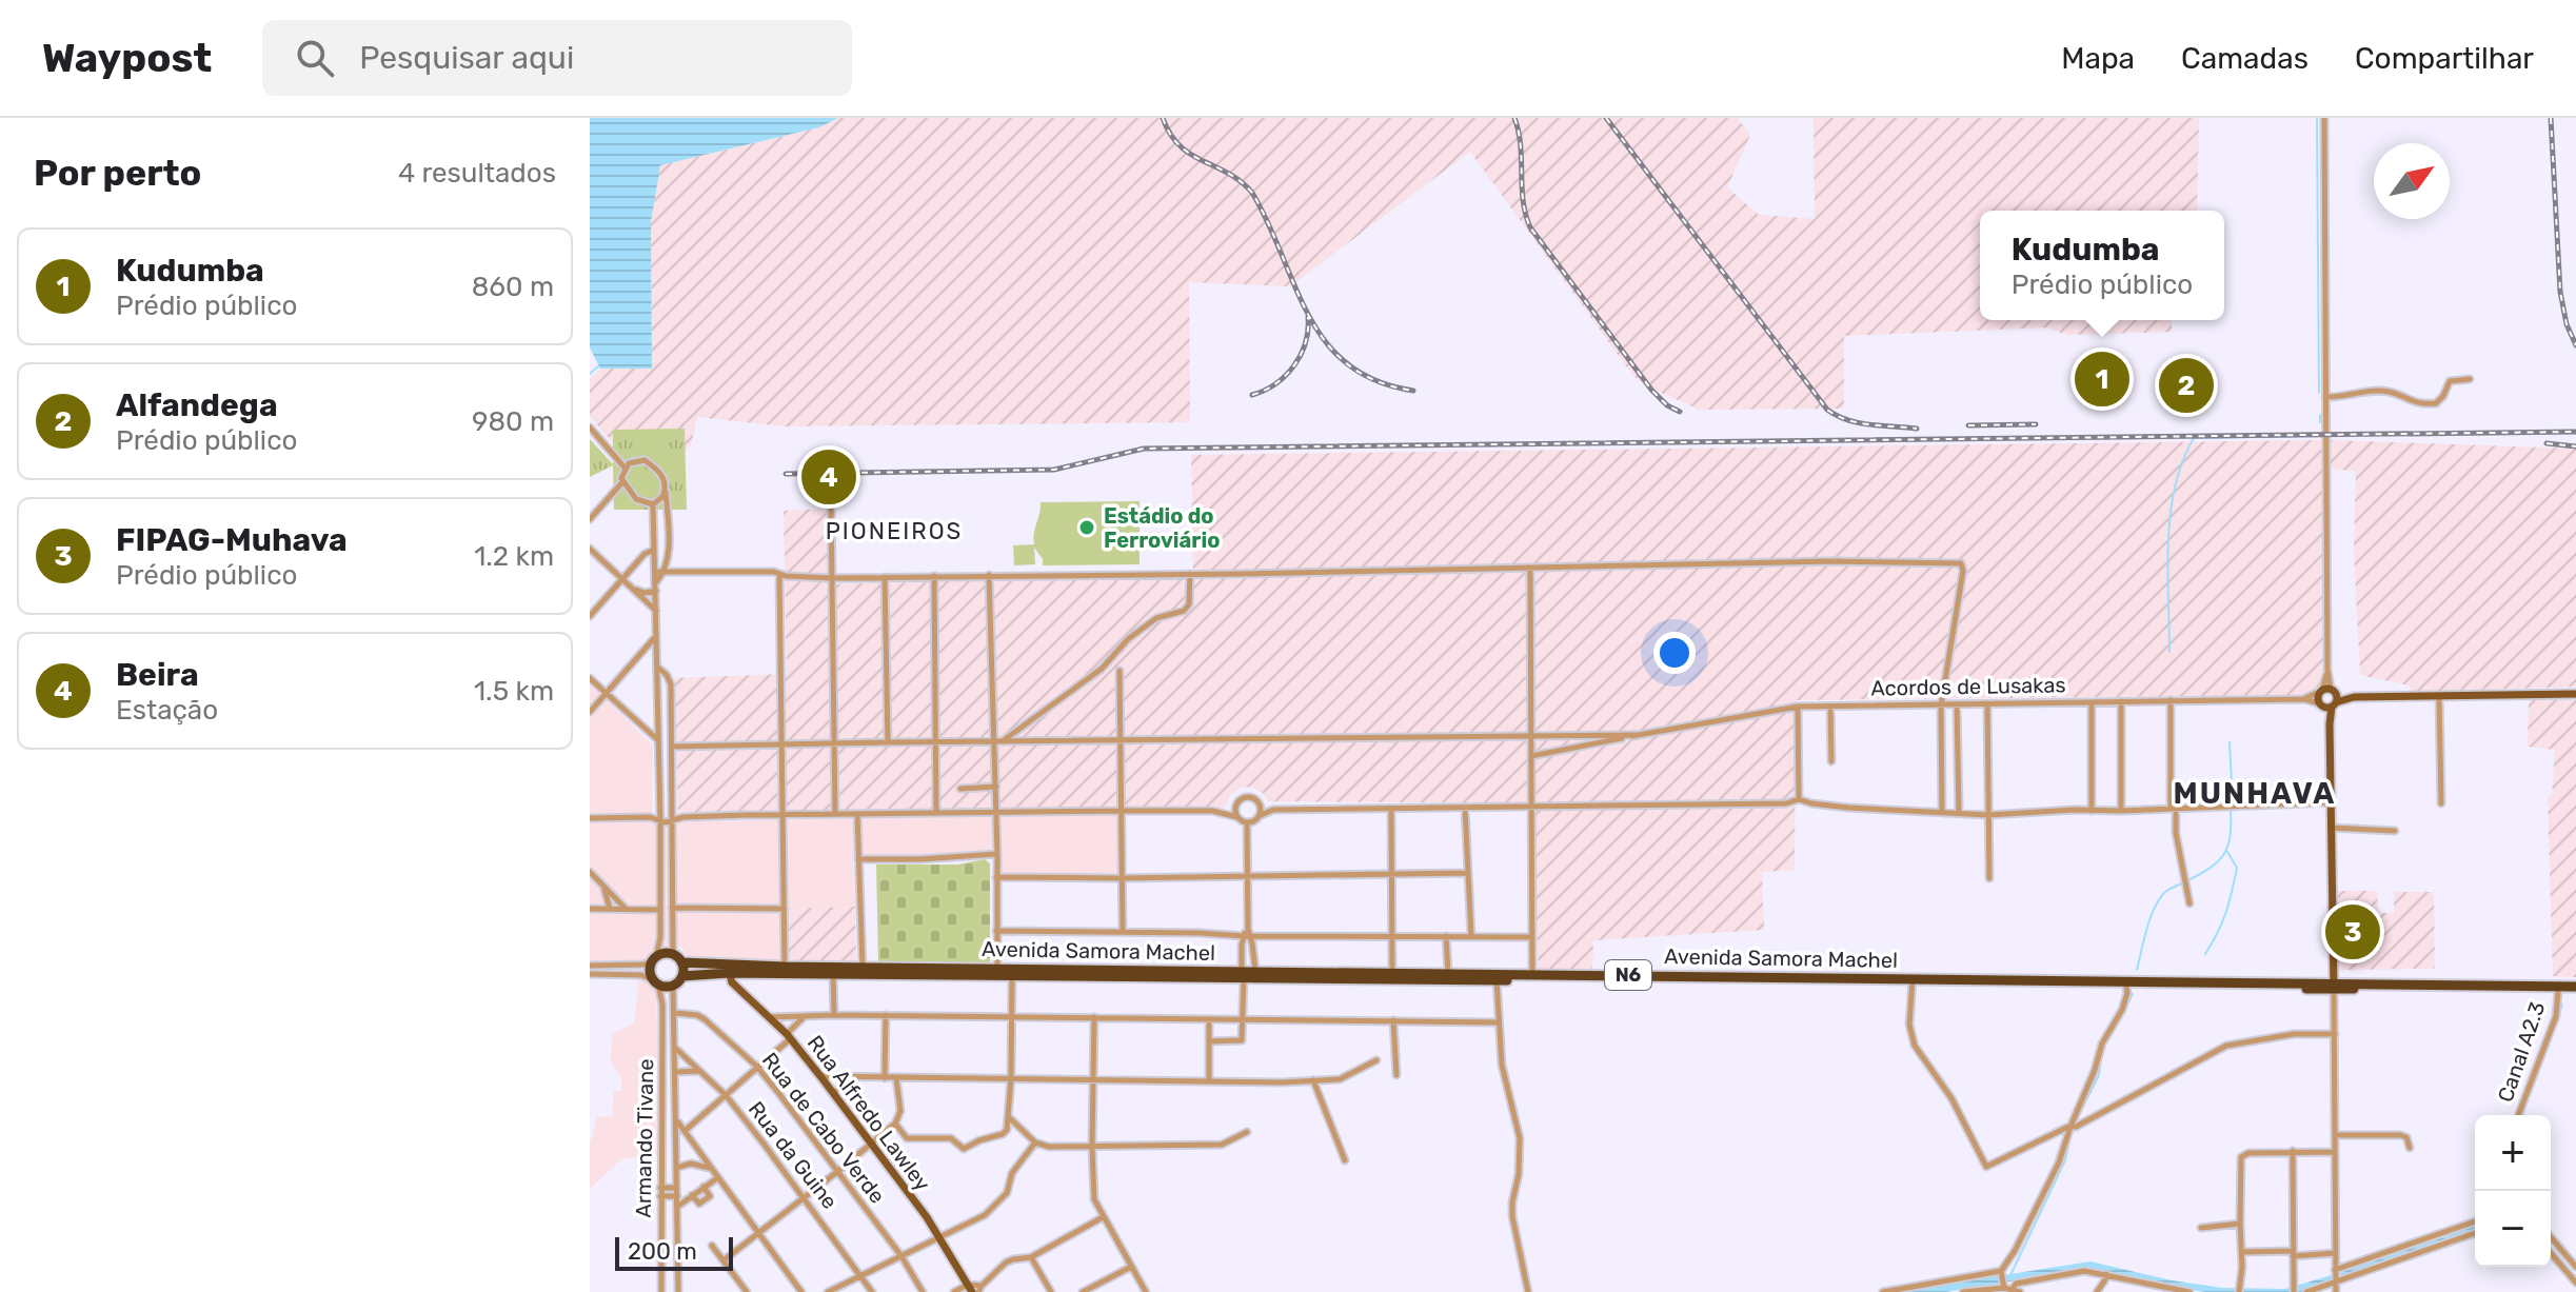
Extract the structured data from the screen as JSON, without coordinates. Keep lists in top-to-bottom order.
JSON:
{
  "streets": {
    "highway": ["Avenida Samora Machel", "N6"],
    "main road": ["Rua Alfredo Lawley"],
    "street": [
      "Acordos de Lusakas",
      "Canal A2.3",
      "Rua de Cabo Verde",
      "Armando Tivane",
      "Rua da Guine"
    ]
  },
  "crossings": [
    ["Avenida Samora Machel", "Canal A2.3"],
    ["Avenida Samora Machel", "Rua Alfredo Lawley"],
    ["Avenida Samora Machel", "Armando Tivane"],
    ["Rua de Cabo Verde", "Armando Tivane"],
    ["Armando Tivane", "Rua da Guine"]
  ],
  "districts": ["PIONEIROS", "MUNHAVA"],
  "places": ["Estádio do Ferroviário"],
  "scale_bar": "200 m",
  "north": "top right",
  "page": {
    "header": "Waypost",
    "search": "Pesquisar aqui",
    "nav": ["Mapa", "Camadas", "Compartilhar"],
    "heading": ["Por perto", "4 resultados"],
    "popup": ["Kudumba", "Prédio público"],
    "list": [
      {
        "mark": "1",
        "name": "Kudumba",
        "note": "Prédio público",
        "value": "860 m"
      },
      {
        "mark": "2",
        "name": "Alfandega",
        "note": "Prédio público",
        "value": "980 m"
      },
      {
        "mark": "3",
        "name": "FIPAG-Muhava",
        "note": "Prédio público",
        "value": "1.2 km"
      },
      {
        "mark": "4",
        "name": "Beira",
        "note": "Estação",
        "value": "1.5 km"
      }
    ],
    "pins": [
      "1",
      "2",
      "4",
      "3"
    ],
    "map_buttons": ["+", "−"],
    "scale": "200 m"
  }
}
